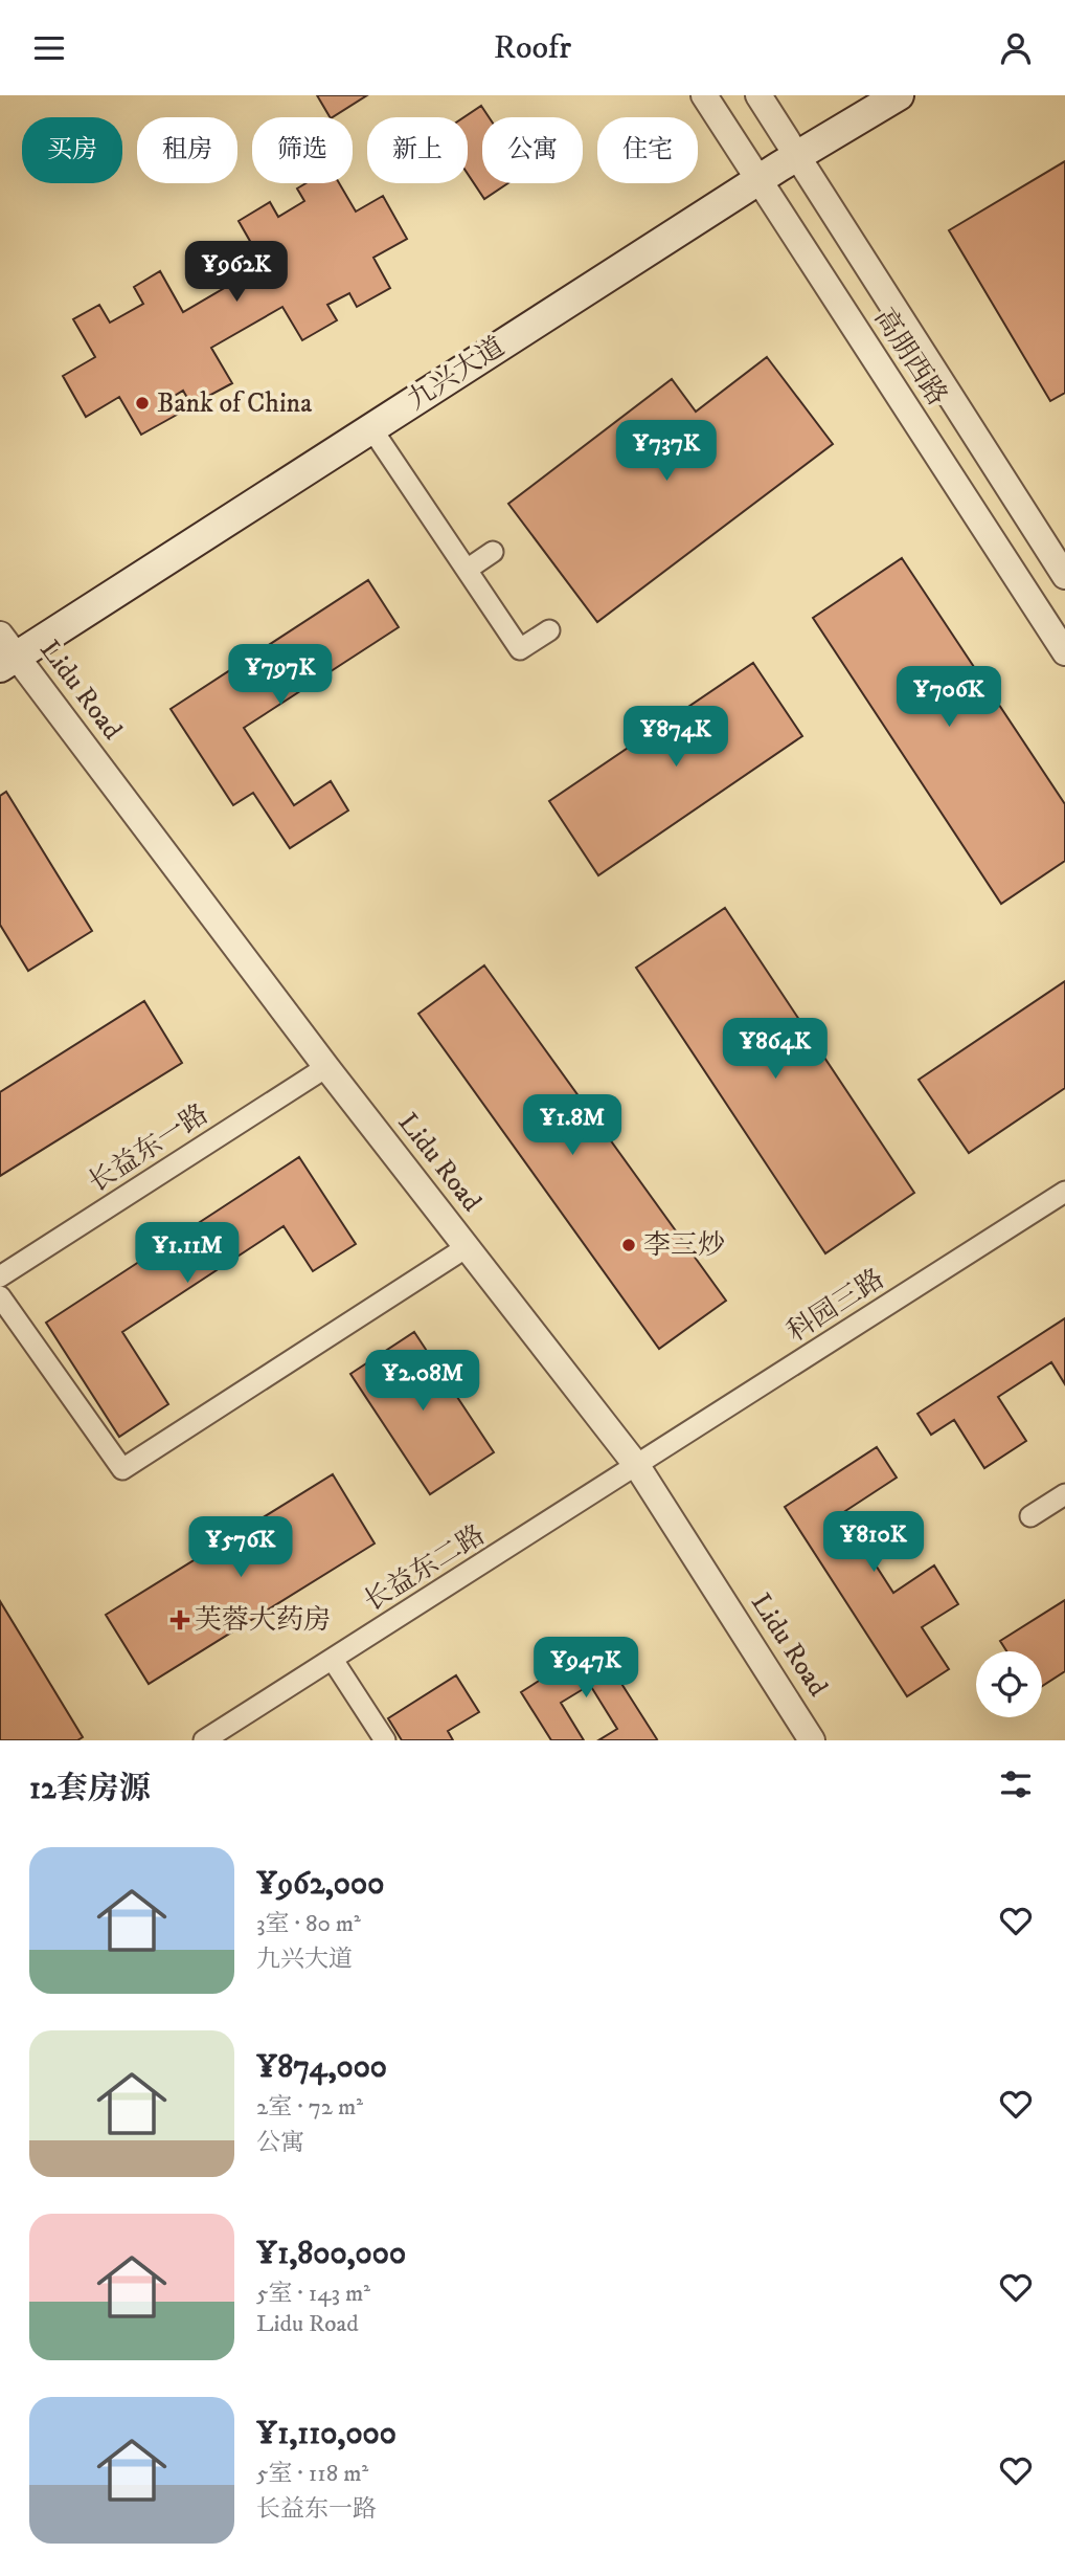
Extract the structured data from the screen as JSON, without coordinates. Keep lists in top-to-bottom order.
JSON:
{
  "streets": {
    "main road": ["九兴大道"],
    "street": [
      "高朋西路",
      "Lidu Road",
      "长益东一路",
      "科园三路",
      "长益东二路"
    ]
  },
  "crossings": [
    ["高朋西路", "九兴大道"],
    ["九兴大道", "Lidu Road"],
    ["Lidu Road", "长益东一路"],
    ["Lidu Road", "科园三路"],
    ["Lidu Road", "长益东二路"],
    ["科园三路", "长益东二路"]
  ],
  "places": {
    "other": ["Bank of China", "李三炒"],
    "health": ["芙蓉大药房"]
  },
  "page": {
    "header": "Roofr",
    "chip": [
      "买房",
      "租房",
      "筛选",
      "新上",
      "公寓",
      "住宅"
    ],
    "price": [
      "¥962K",
      "¥737K",
      "¥797K",
      "¥706K",
      "¥874K",
      "¥864K",
      "¥1.8M",
      "¥1.11M",
      "¥2.08M",
      "¥810K",
      "¥576K",
      "¥947K"
    ],
    "heading": "12套房源",
    "list": [
      {
        "name": "¥962,000",
        "note": "3室 · 80 m² · 九兴大道"
      },
      {
        "name": "¥874,000",
        "note": "2室 · 72 m² · 公寓"
      },
      {
        "name": "¥1,800,000",
        "note": "5室 · 143 m² · Lidu Road"
      },
      {
        "name": "¥1,110,000",
        "note": "5室 · 118 m² · 长益东一路"
      }
    ]
  }
}
